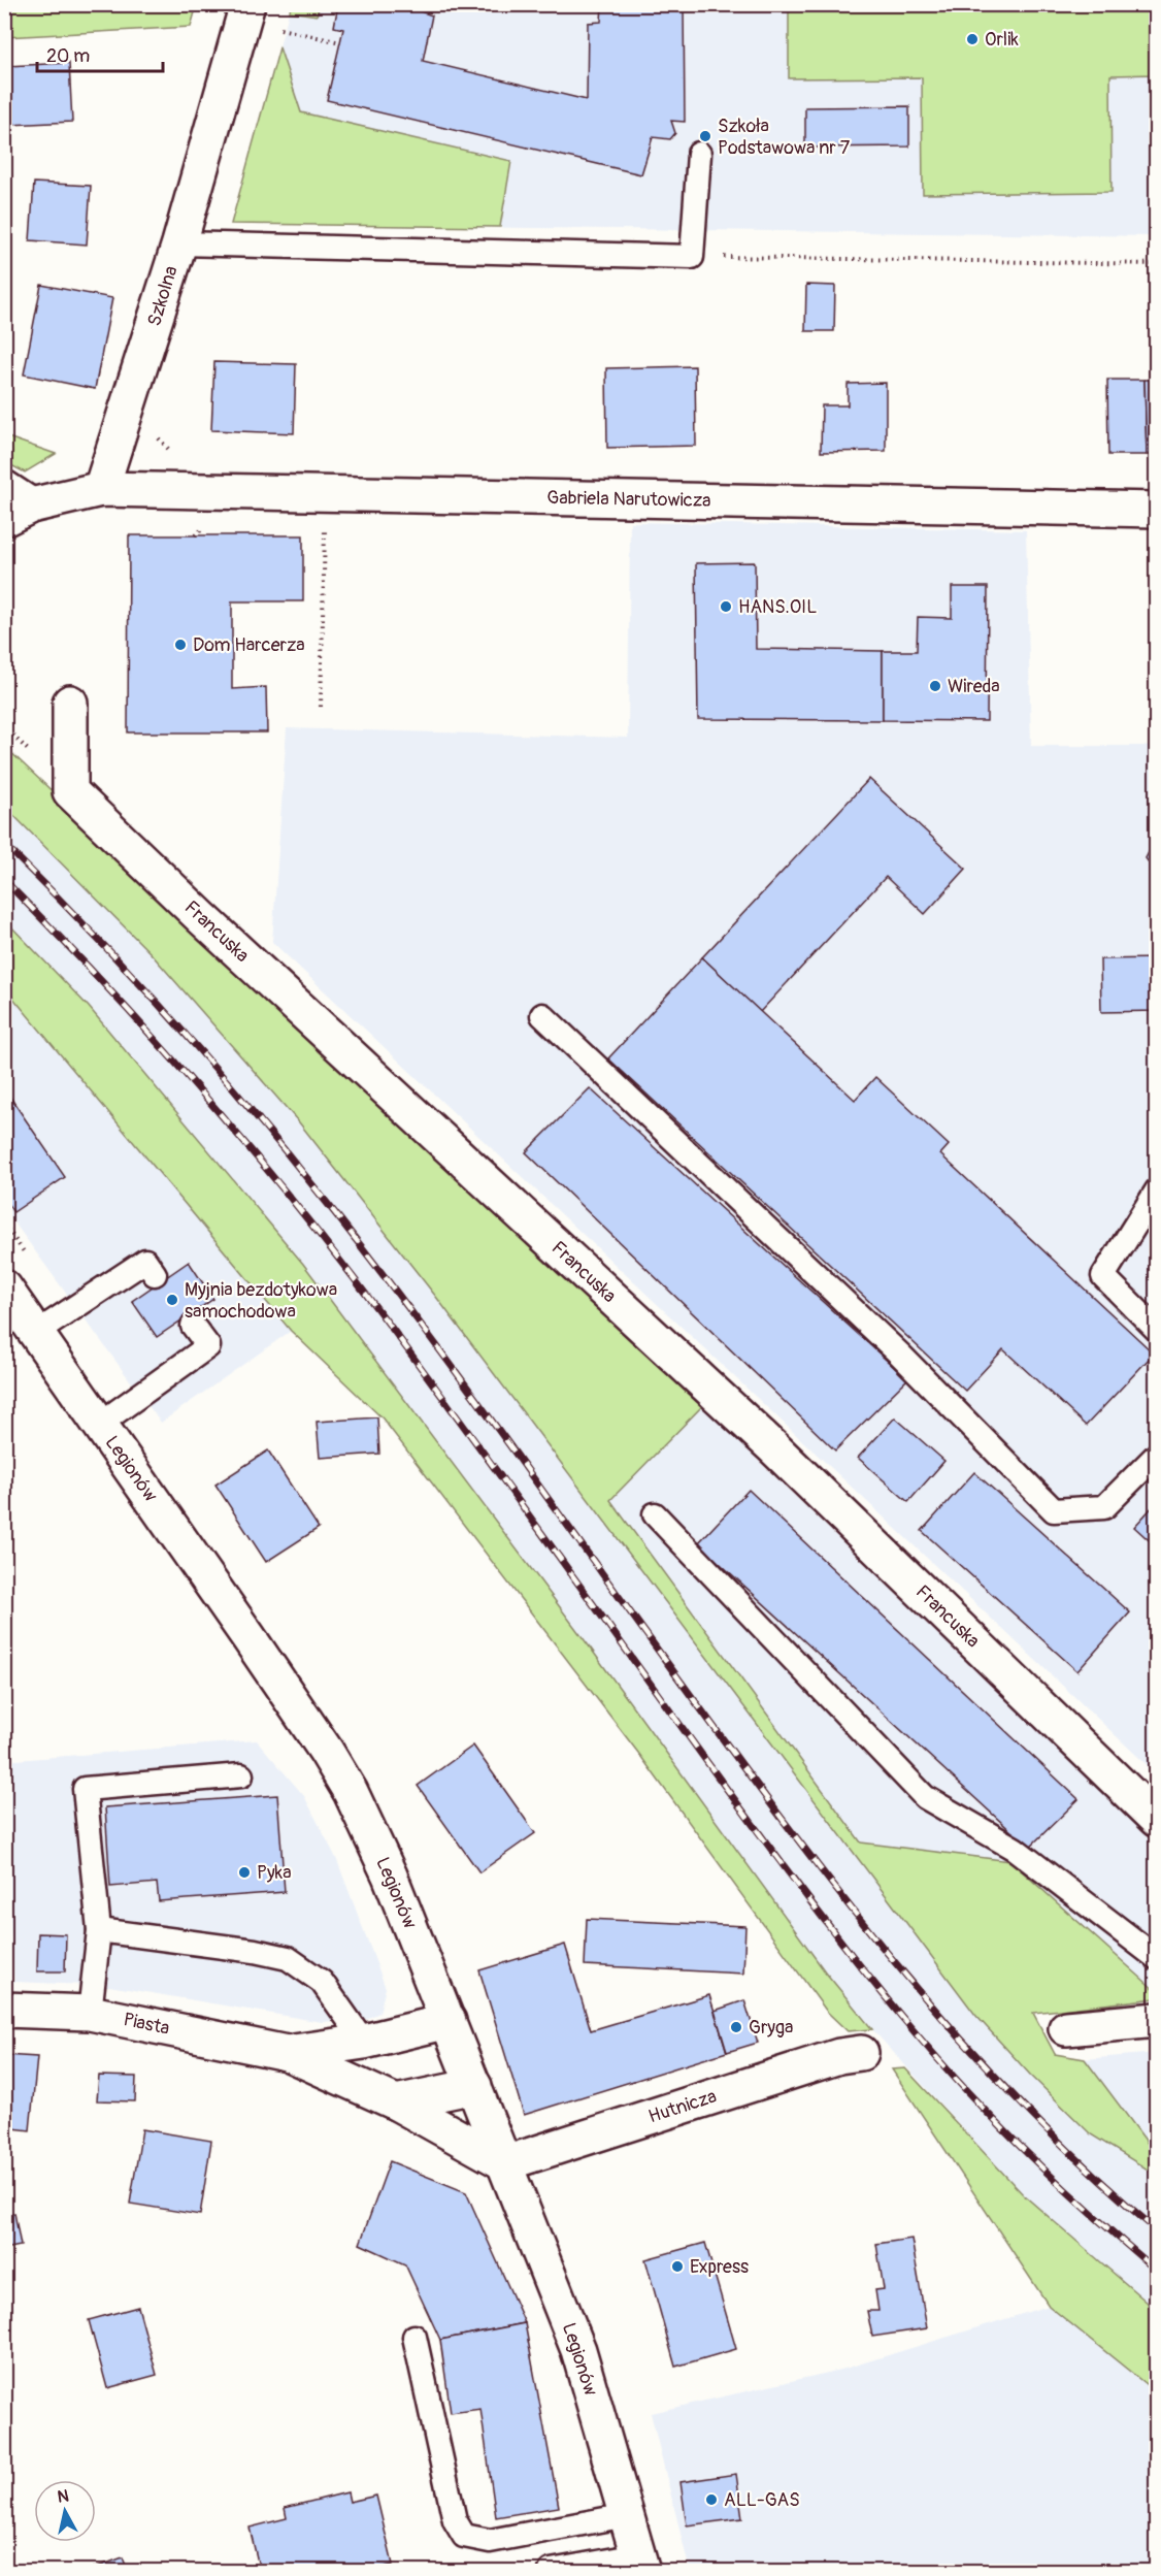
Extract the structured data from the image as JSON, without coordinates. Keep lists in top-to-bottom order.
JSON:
{
  "streets": {
    "street": [
      "Szkolna",
      "Gabriela Narutowicza",
      "Francuska",
      "Legionów",
      "Piasta",
      "Hutnicza"
    ]
  },
  "crossings": [
    ["Szkolna", "Gabriela Narutowicza"],
    ["Legionów", "Piasta"],
    ["Legionów", "Hutnicza"],
    ["Piasta", "Hutnicza"]
  ],
  "places": [
    "Orlik",
    "Szkoła Podstawowa nr 7",
    "HANS.OIL",
    "Dom Harcerza",
    "Wireda",
    "Myjnia bezdotykowa samochodowa",
    "Pyka",
    "Gryga",
    "Express",
    "ALL-GAS"
  ],
  "scale_bar": "20 m",
  "north": "top"
}
